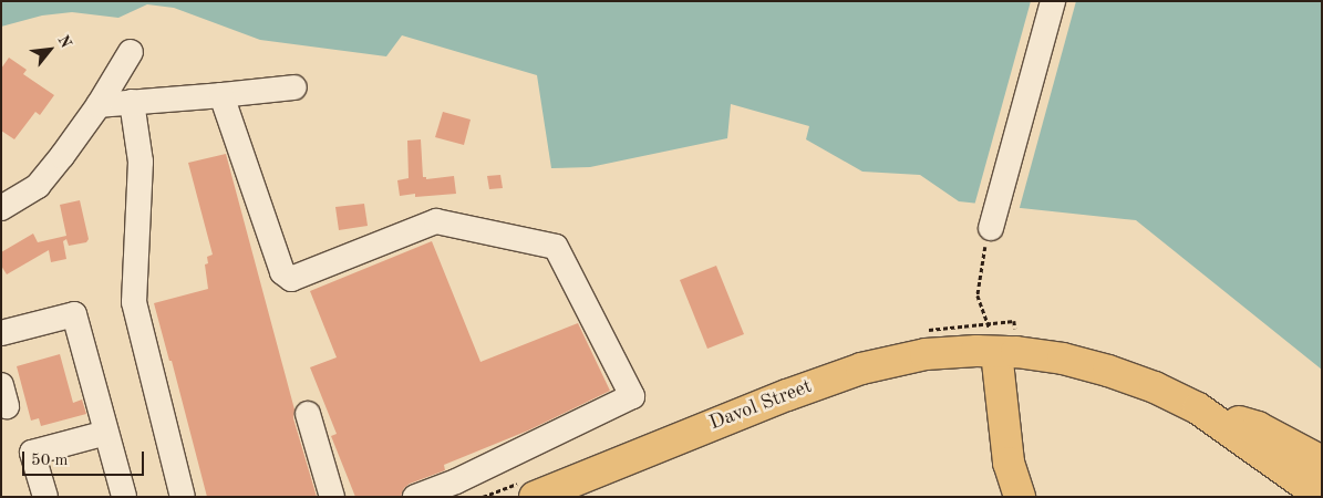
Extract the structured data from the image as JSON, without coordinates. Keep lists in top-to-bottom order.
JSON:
{
  "streets": {
    "main road": ["Davol Street"]
  },
  "scale_bar": "50 m",
  "north": "top right"
}
